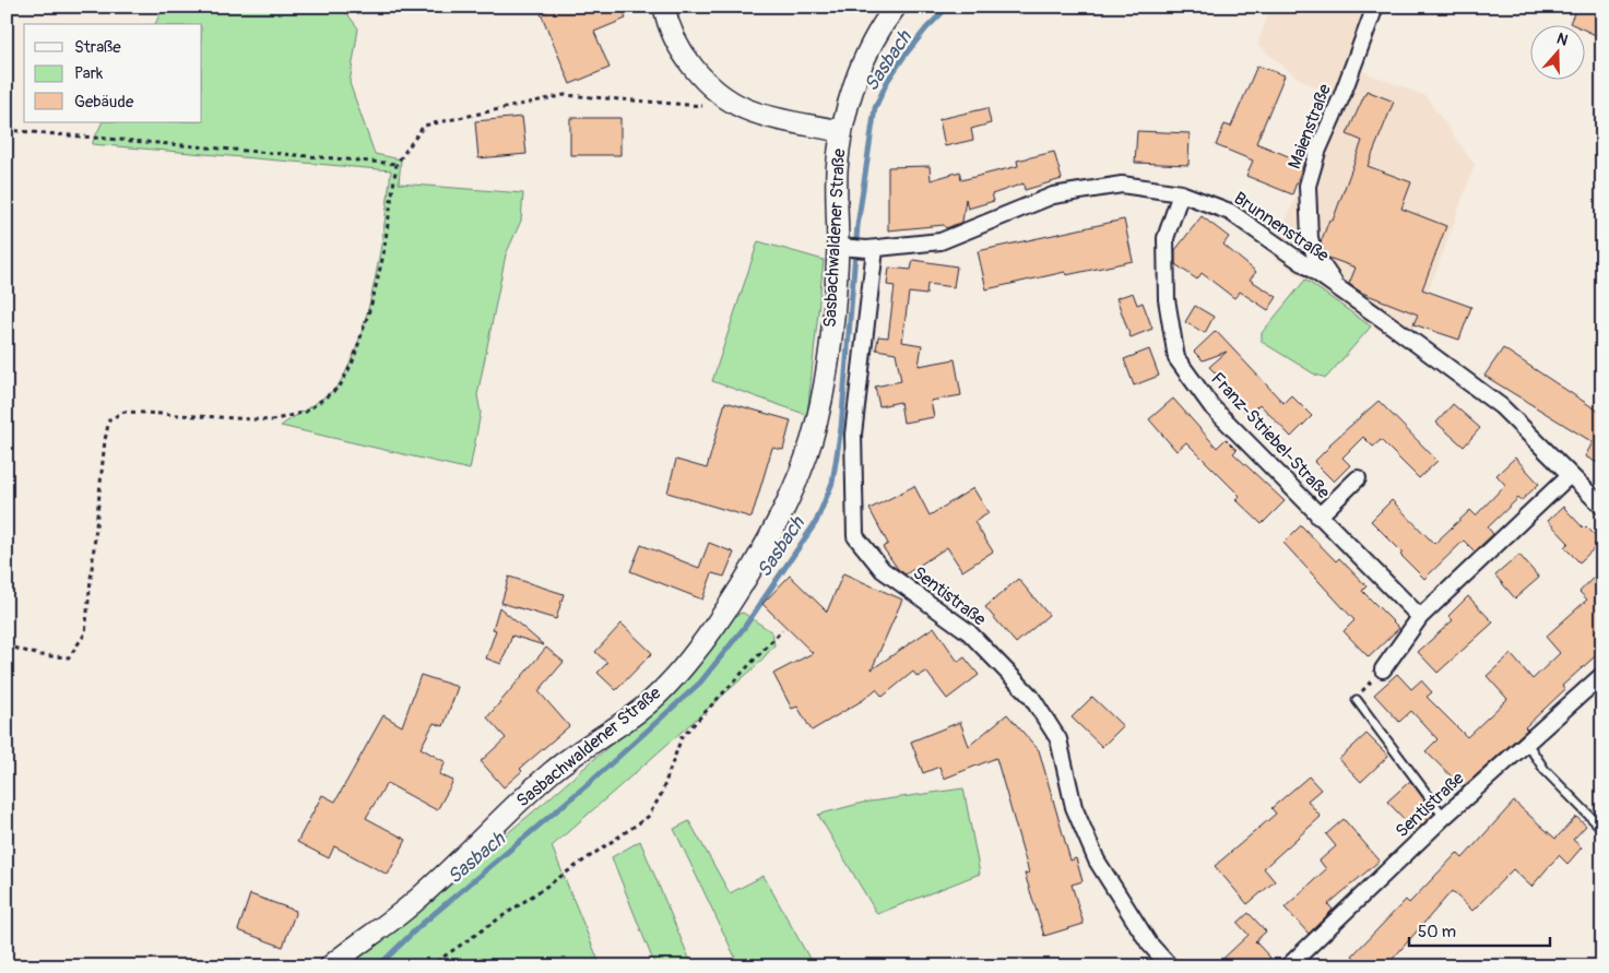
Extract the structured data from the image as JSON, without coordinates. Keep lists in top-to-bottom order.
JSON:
{
  "streets": {
    "main road": ["Sasbachwaldener Straße"],
    "street": [
      "Maienstraße",
      "Brunnenstraße",
      "Franz-Striebel-Straße",
      "Sentistraße"
    ]
  },
  "crossings": [
    ["Maienstraße", "Brunnenstraße"],
    ["Brunnenstraße", "Sasbachwaldener Straße"],
    ["Brunnenstraße", "Franz-Striebel-Straße"],
    ["Brunnenstraße", "Sentistraße"]
  ],
  "water": ["Sasbach"],
  "legend": ["Straße", "Park", "Gebäude"],
  "scale_bar": "50 m",
  "north": "top"
}
